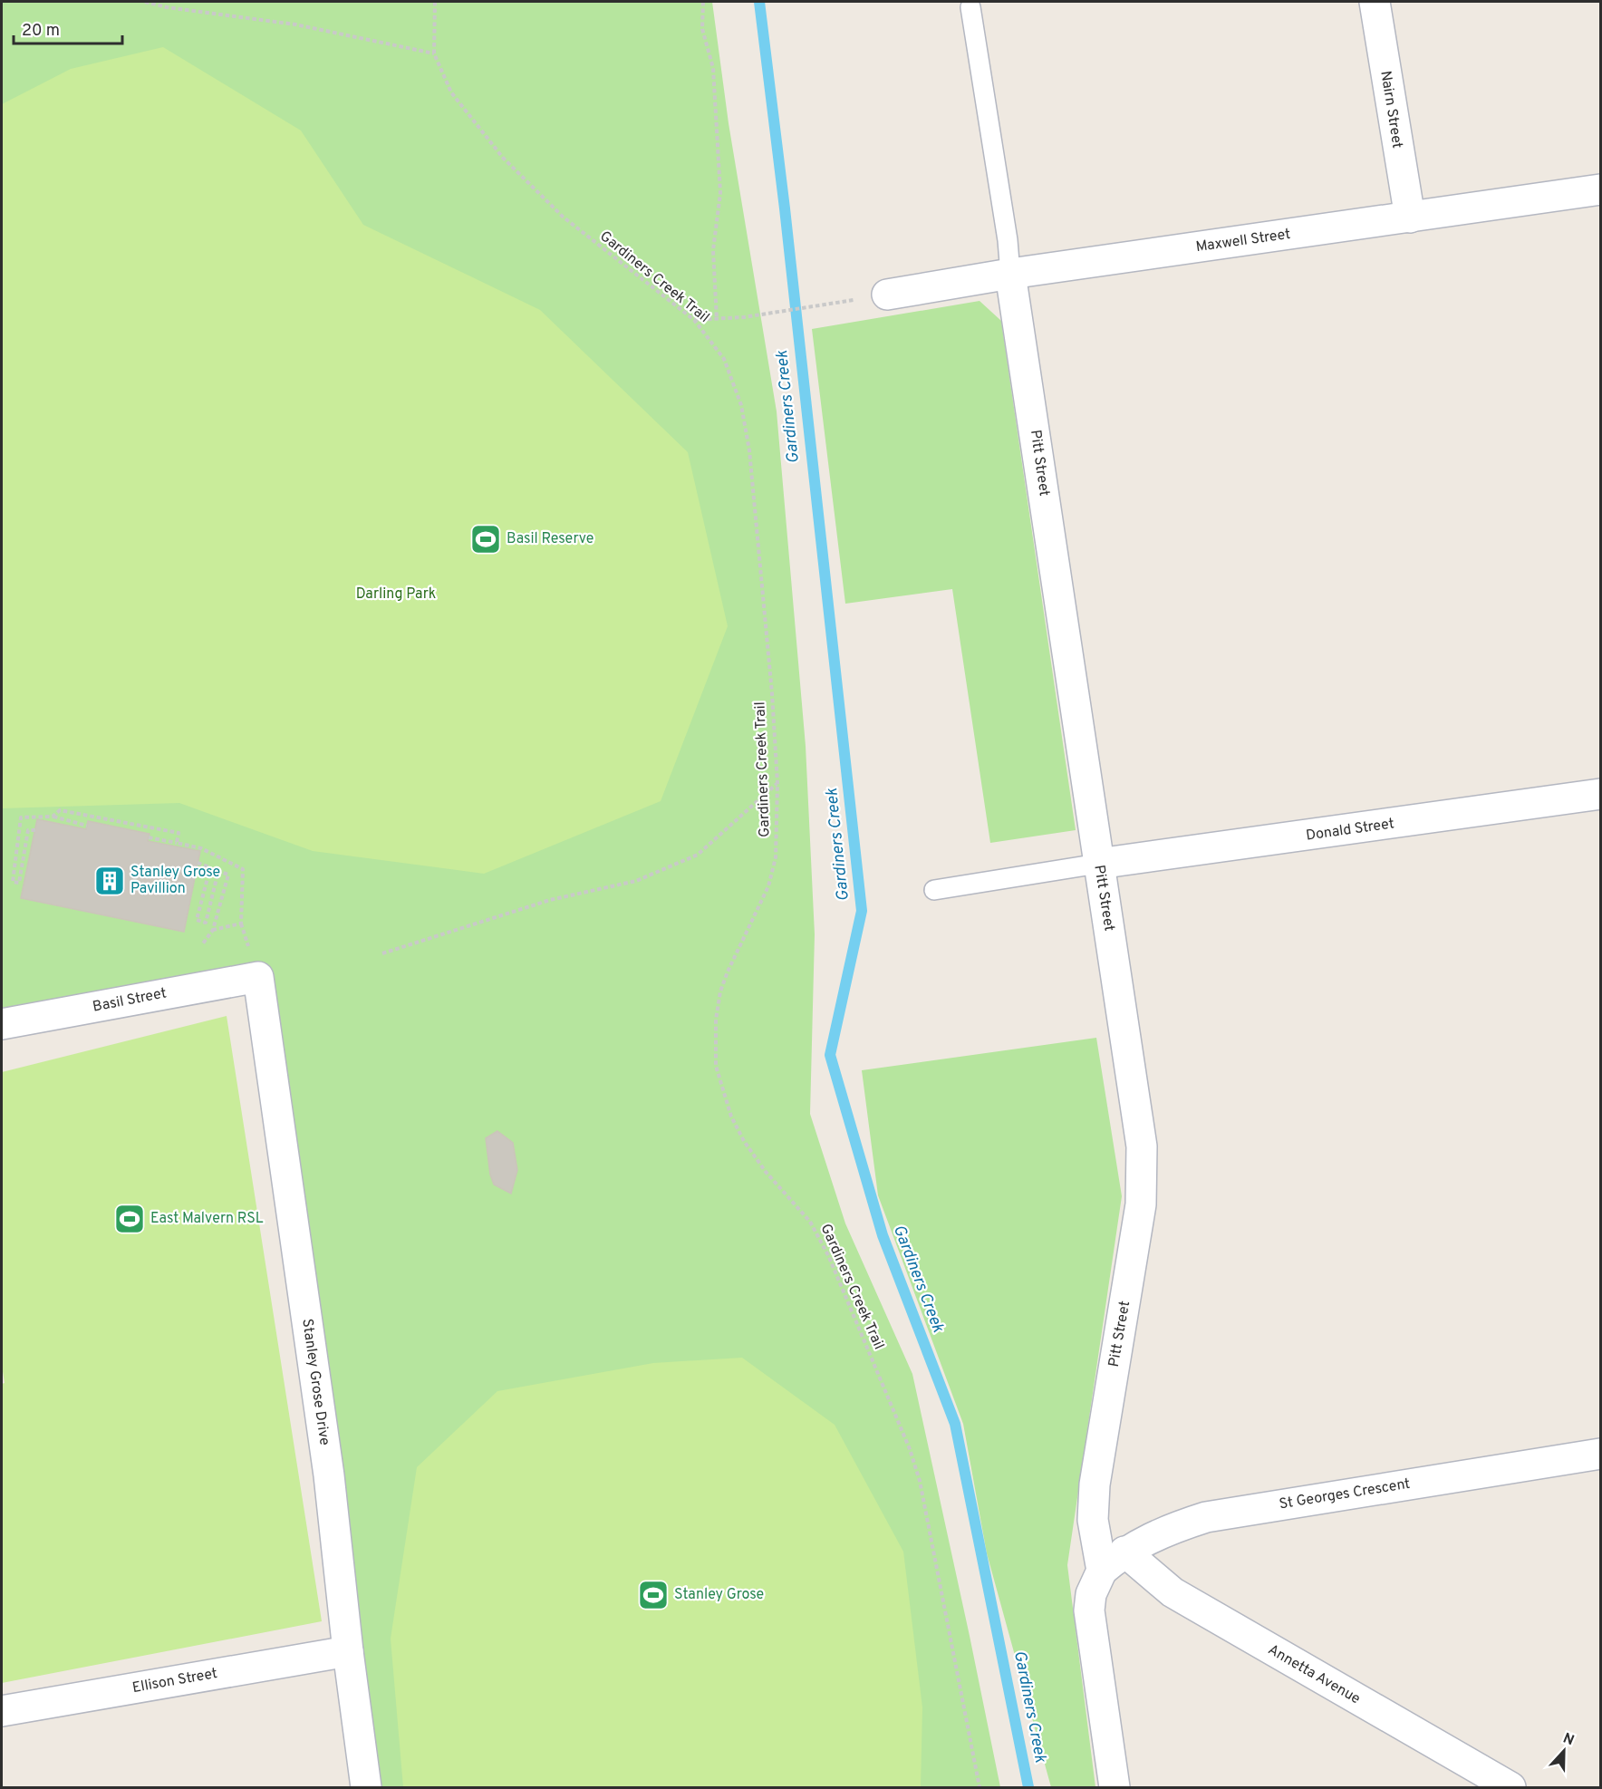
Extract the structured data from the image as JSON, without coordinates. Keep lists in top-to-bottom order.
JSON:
{
  "streets": {
    "street": [
      "Nairn Street",
      "Maxwell Street",
      "Pitt Street",
      "Donald Street",
      "Basil Street",
      "Stanley Grose Drive",
      "St Georges Crescent",
      "Annetta Avenue",
      "Ellison Street"
    ],
    "path": ["Gardiners Creek Trail"]
  },
  "crossings": [
    ["Nairn Street", "Maxwell Street"],
    ["Maxwell Street", "Pitt Street"],
    ["Pitt Street", "Donald Street"],
    ["Pitt Street", "St Georges Crescent"],
    ["Basil Street", "Stanley Grose Drive"],
    ["Stanley Grose Drive", "Ellison Street"],
    ["St Georges Crescent", "Annetta Avenue"]
  ],
  "water": ["Gardiners Creek"],
  "parks": ["Darling Park"],
  "places": {
    "sports": ["Basil Reserve", "East Malvern RSL", "Stanley Grose"],
    "building": ["Stanley Grose Pavillion"]
  },
  "scale_bar": "20 m",
  "north": "top"
}
